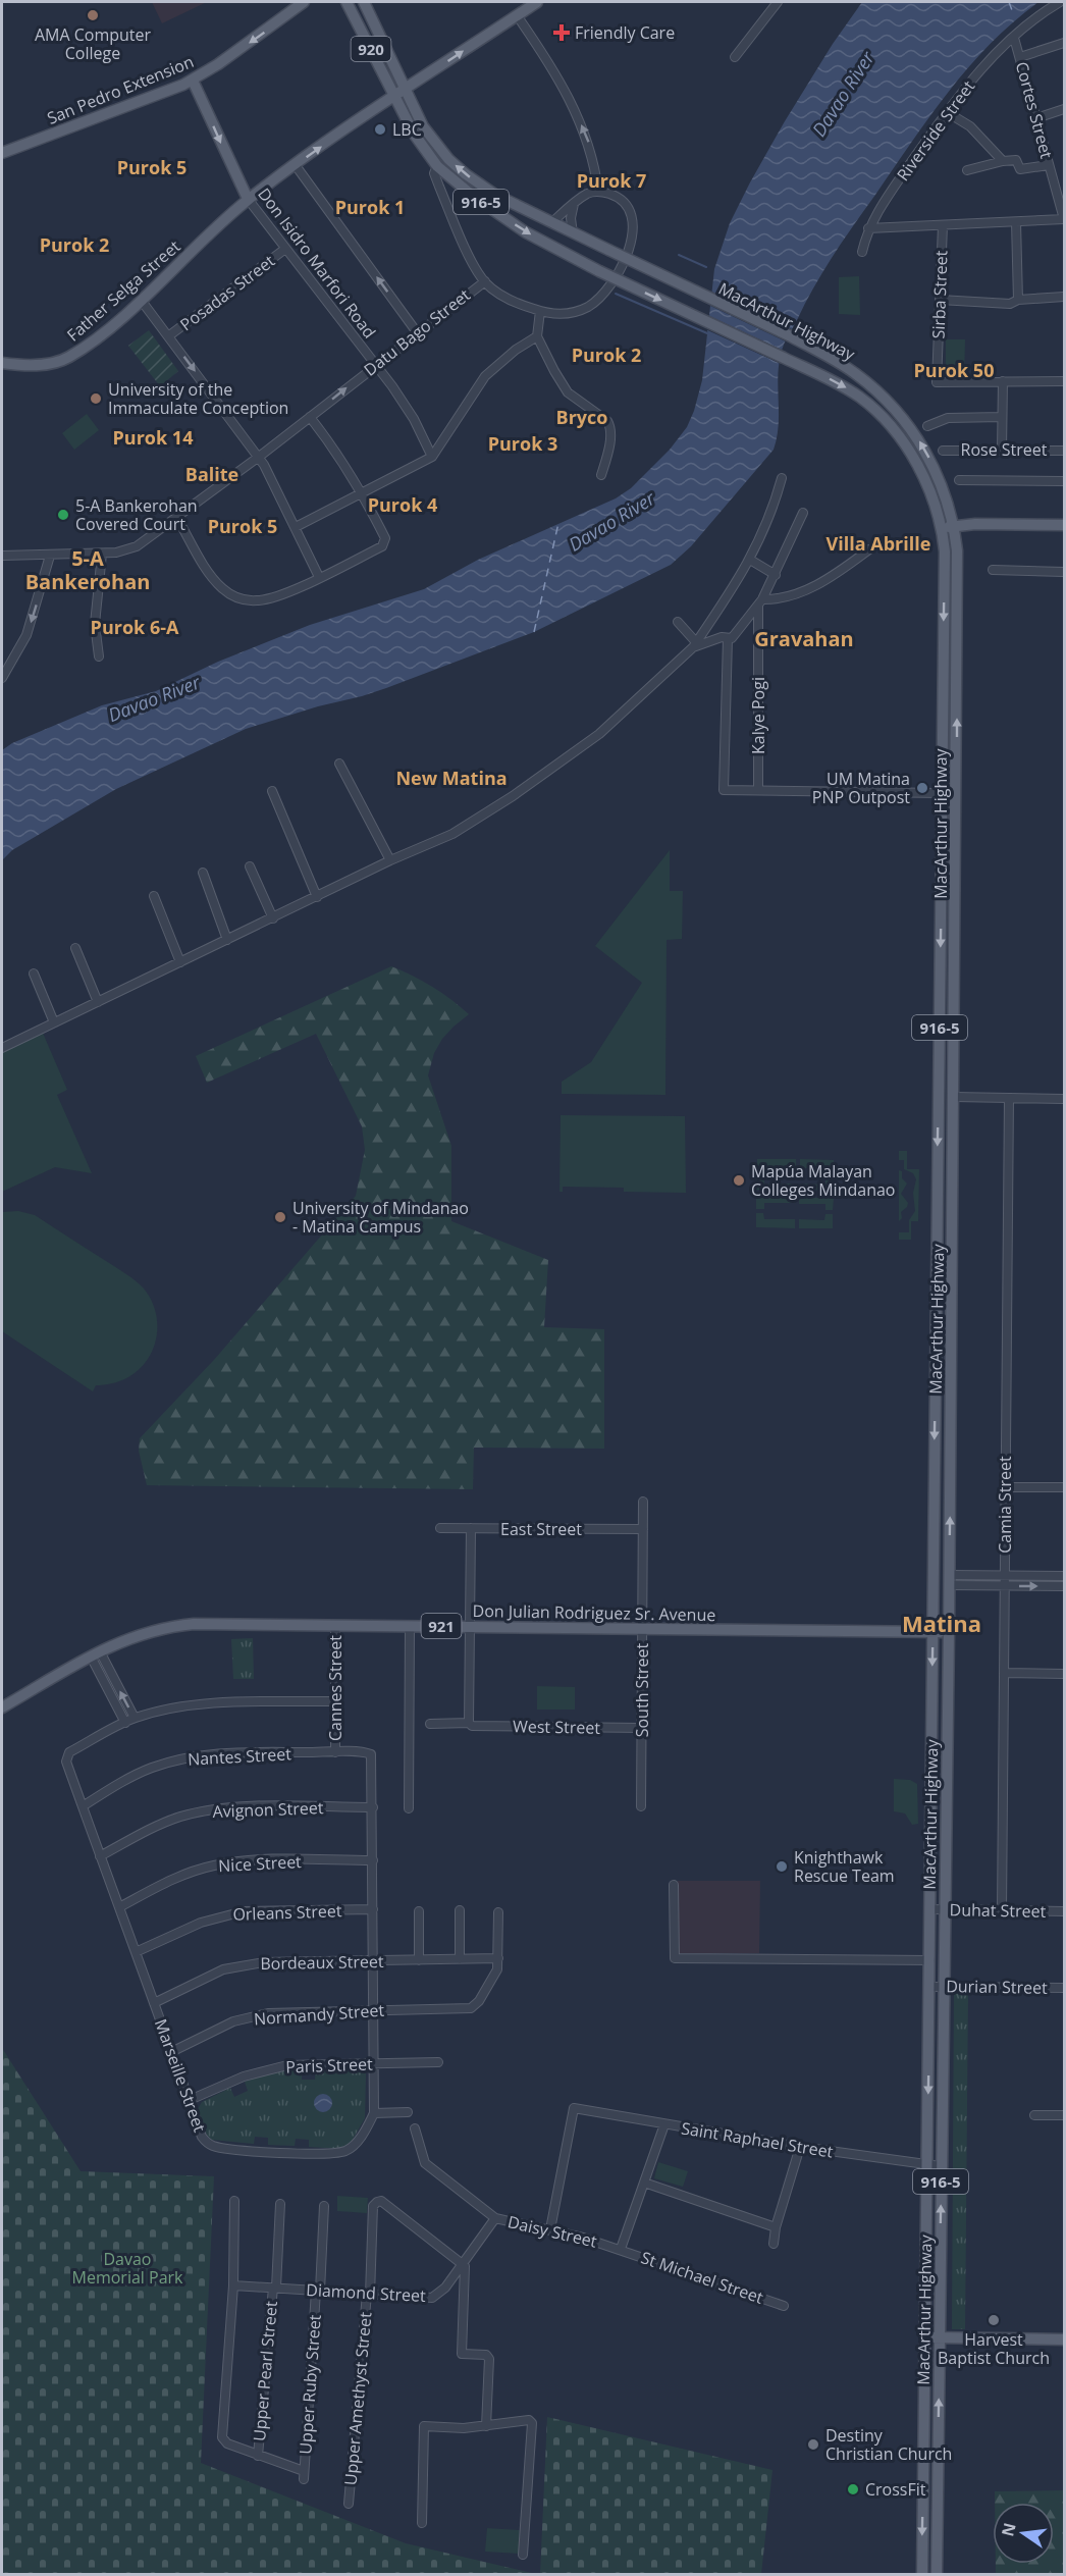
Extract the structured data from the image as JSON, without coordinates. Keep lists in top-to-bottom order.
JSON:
{
  "streets": {
    "main road": [
      "920",
      "San Pedro Extension",
      "916-5",
      "Don Isidro Marfori Road",
      "Father Selga Street",
      "MacArthur Highway",
      "Don Julian Rodriguez Sr. Avenue",
      "921"
    ],
    "street": [
      "Cortes Street",
      "Riverside Street",
      "Posadas Street",
      "Sirba Street",
      "Datu Bago Street",
      "Rose Street",
      "Kalye Pogi",
      "Camia Street",
      "East Street",
      "Cannes Street",
      "South Street",
      "West Street",
      "Nantes Street",
      "Avignon Street",
      "Nice Street",
      "Duhat Street",
      "Orleans Street",
      "Bordeaux Street",
      "Durian Street",
      "Normandy Street",
      "Paris Street",
      "Marseille Street",
      "Saint Raphael Street",
      "Daisy Street",
      "St Michael Street",
      "Diamond Street",
      "Upper Pearl Street",
      "Upper Ruby Street",
      "Upper Amethyst Street"
    ]
  },
  "crossings": [
    ["920", "916-5"],
    ["920", "Father Selga Street"],
    ["San Pedro Extension", "Don Isidro Marfori Road"],
    ["Cortes Street", "Riverside Street"],
    ["916-5", "Father Selga Street"],
    ["916-5", "MacArthur Highway"],
    ["Don Isidro Marfori Road", "Father Selga Street"],
    ["Don Isidro Marfori Road", "Posadas Street"],
    ["Don Isidro Marfori Road", "Datu Bago Street"],
    ["MacArthur Highway", "Don Julian Rodriguez Sr. Avenue"],
    ["MacArthur Highway", "Duhat Street"],
    ["MacArthur Highway", "Durian Street"],
    ["MacArthur Highway", "Saint Raphael Street"],
    ["Camia Street", "Duhat Street"],
    ["East Street", "South Street"],
    ["Don Julian Rodriguez Sr. Avenue", "Cannes Street"],
    ["Don Julian Rodriguez Sr. Avenue", "South Street"],
    ["Cannes Street", "Nantes Street"],
    ["Cannes Street", "Marseille Street"],
    ["South Street", "West Street"],
    ["Nantes Street", "Avignon Street"],
    ["Nantes Street", "Marseille Street"],
    ["Avignon Street", "Marseille Street"],
    ["Nice Street", "Marseille Street"],
    ["Orleans Street", "Marseille Street"],
    ["Bordeaux Street", "Normandy Street"],
    ["Bordeaux Street", "Marseille Street"],
    ["Normandy Street", "Marseille Street"],
    ["Paris Street", "Marseille Street"],
    ["Saint Raphael Street", "Daisy Street"],
    ["Daisy Street", "St Michael Street"],
    ["Daisy Street", "Diamond Street"],
    ["Diamond Street", "Upper Pearl Street"],
    ["Diamond Street", "Upper Ruby Street"],
    ["Diamond Street", "Upper Amethyst Street"],
    ["Upper Pearl Street", "Upper Ruby Street"]
  ],
  "one_way": ["San Pedro Extension", "Father Selga Street"],
  "districts": [
    "Purok 5",
    "Purok 7",
    "Purok 1",
    "Purok 2",
    "Purok 2",
    "Purok 50",
    "Bryco",
    "Purok 14",
    "Purok 3",
    "Balite",
    "Purok 4",
    "Purok 5",
    "Villa Abrille",
    "5-A Bankerohan",
    "Purok 6-A",
    "Gravahan",
    "New Matina",
    "Matina"
  ],
  "water": ["Davao River"],
  "parks": ["Davao Memorial Park"],
  "places": {
    "other": [
      "AMA Computer College",
      "LBC",
      "University of the Immaculate Conception",
      "5-A Bankerohan Covered Court",
      "UM Matina PNP Outpost",
      "Mapúa Malayan Colleges Mindanao",
      "University of Mindanao - Matina Campus",
      "Knighthawk Rescue Team",
      "Harvest Baptist Church",
      "Destiny Christian Church",
      "CrossFit"
    ],
    "health": ["Friendly Care"]
  },
  "north": "left"
}
